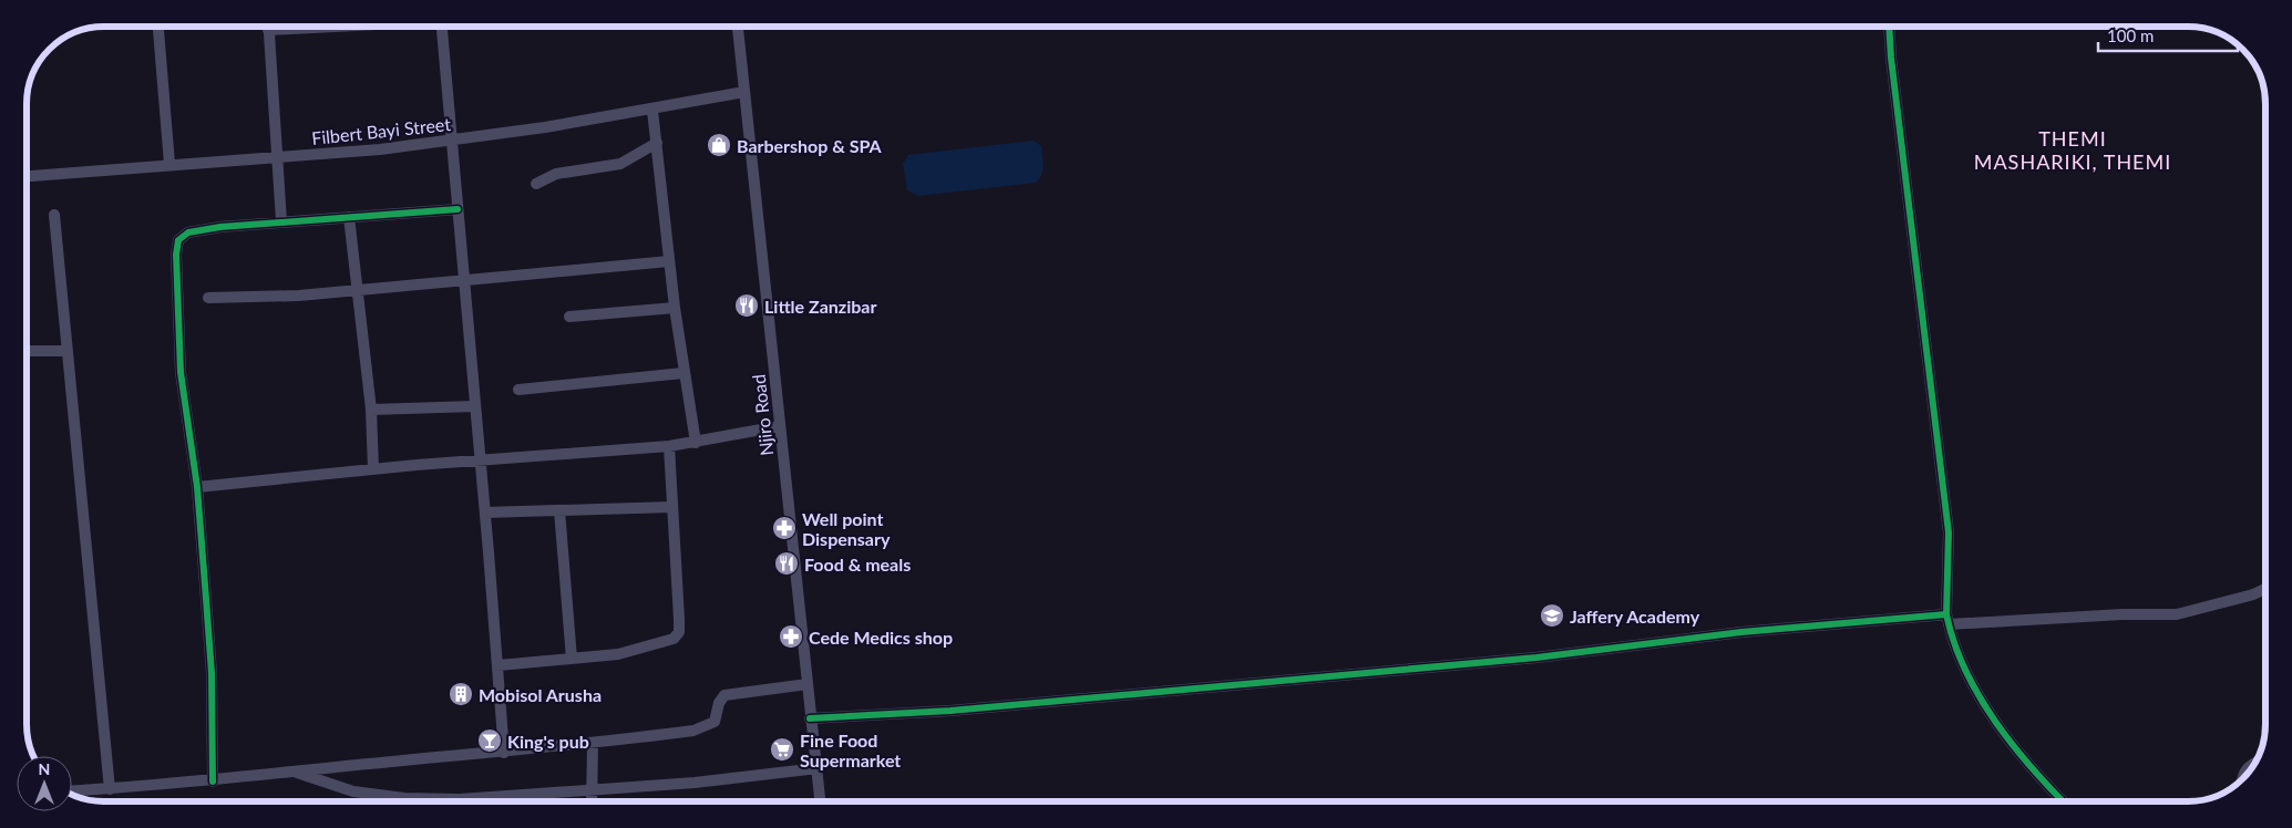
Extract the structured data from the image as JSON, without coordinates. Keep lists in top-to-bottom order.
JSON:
{
  "streets": {
    "street": ["Filbert Bayi Street", "Njiro Road"]
  },
  "crossings": [
    ["Filbert Bayi Street", "Njiro Road"]
  ],
  "districts": ["THEMI MASHARIKI, THEMI"],
  "places": {
    "shop": ["Barbershop & SPA"],
    "restaurant": ["Little Zanzibar", "Food & meals"],
    "pharmacy": ["Well point Dispensary", "Cede Medics shop"],
    "school or university": ["Jaffery Academy"],
    "building": ["Mobisol Arusha"],
    "bar": ["King's pub"],
    "supermarket": ["Fine Food Supermarket"]
  },
  "scale_bar": "100 m",
  "north": "top"
}
